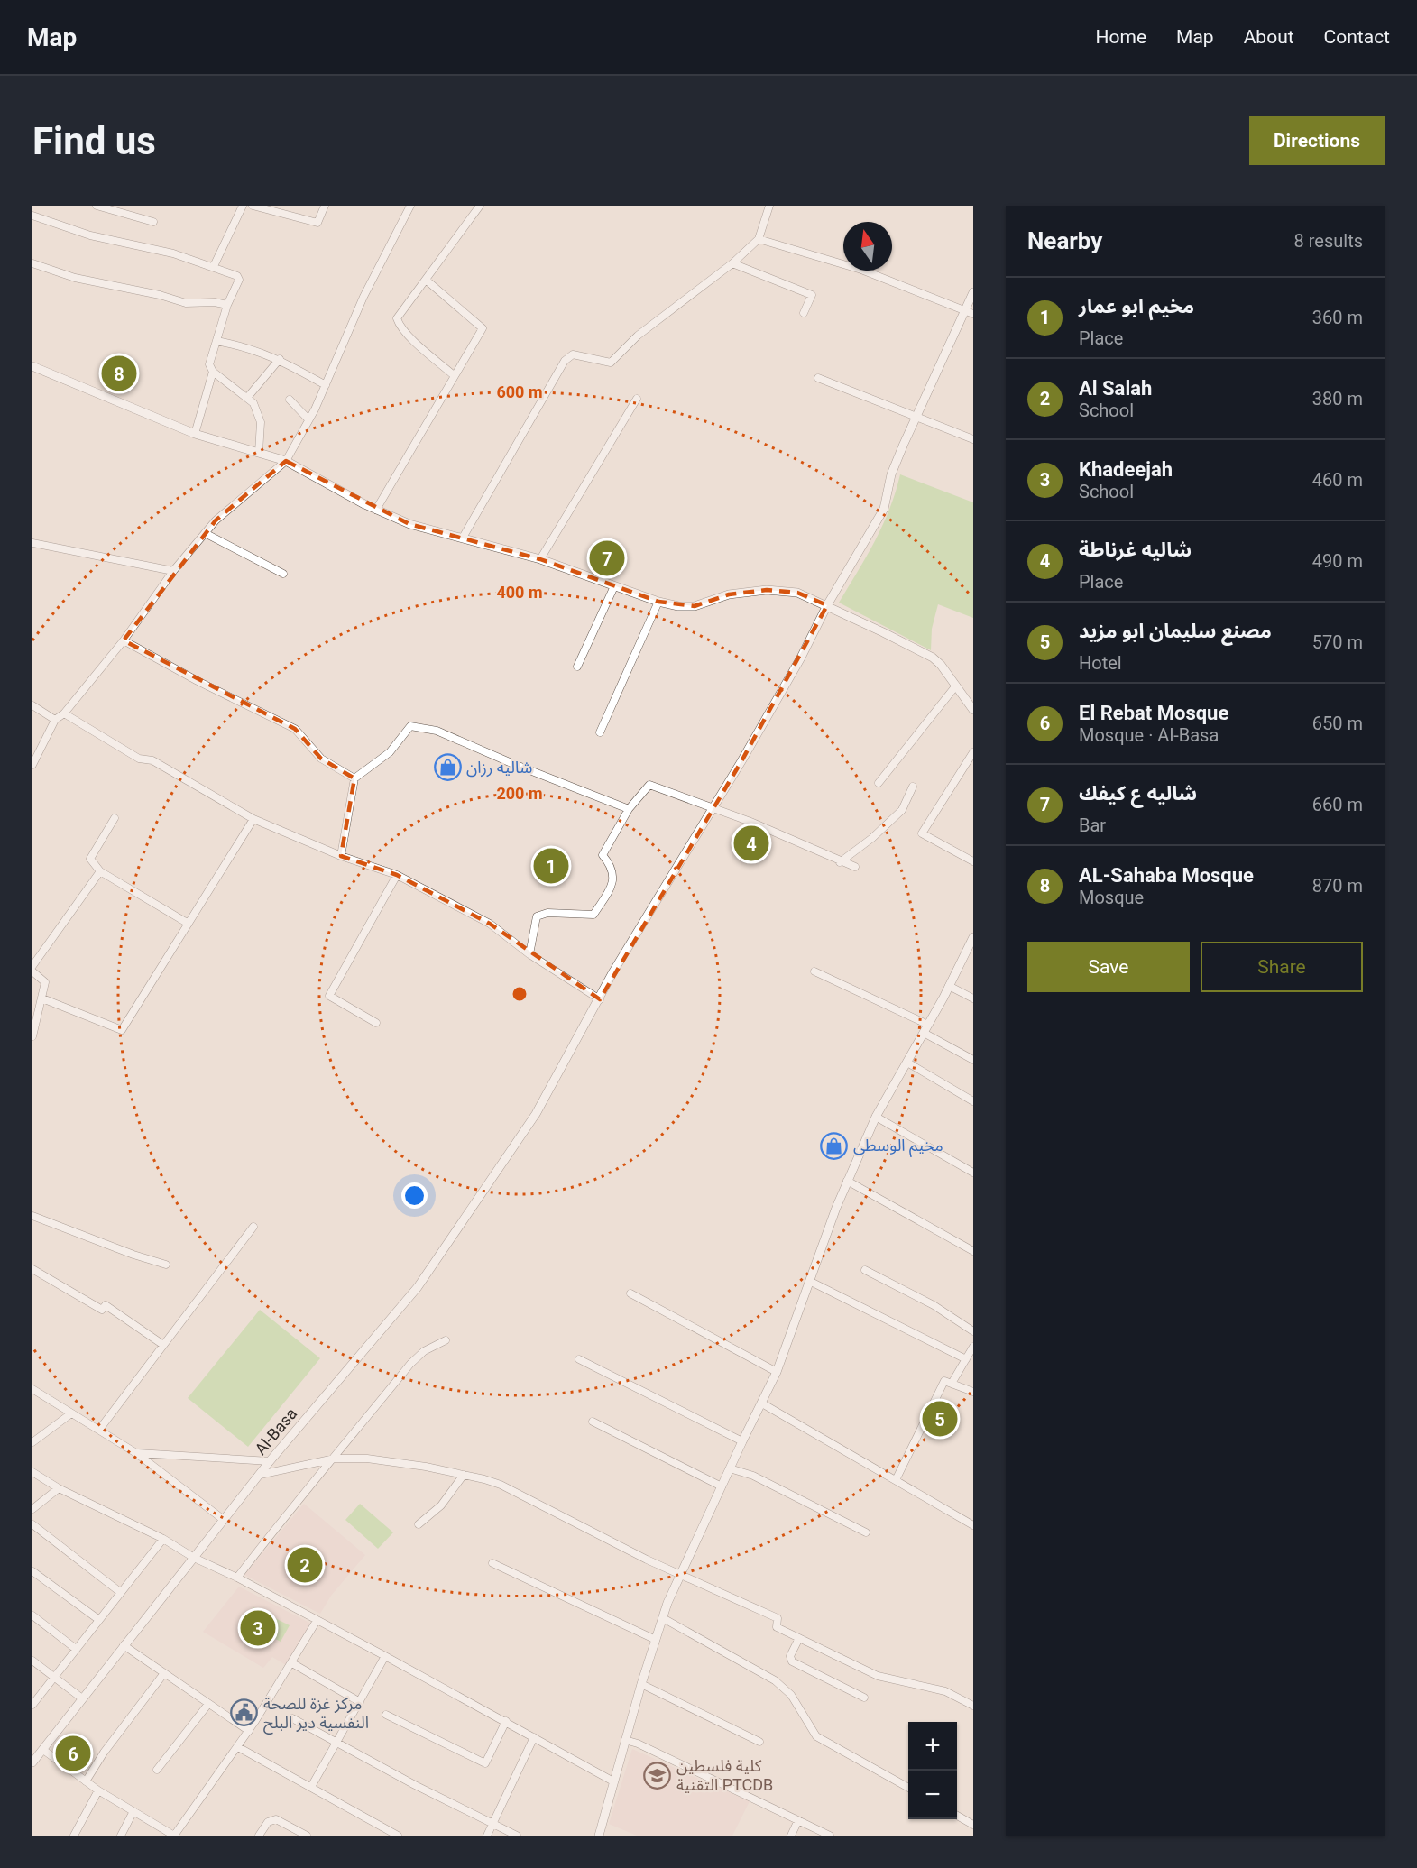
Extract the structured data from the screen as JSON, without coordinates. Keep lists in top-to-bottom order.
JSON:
{
  "streets": {
    "street": ["Al-Basa"]
  },
  "places": {
    "shop": ["شاليه رزان", "مخيم الوسطى"],
    "public building": ["مركز غزة للصحة النفسية دير البلح"],
    "school or university": ["كلية فلسطين التقنية PTCDB"]
  },
  "north": "top",
  "page": {
    "header": "Map",
    "nav": [
      "Home",
      "Map",
      "About",
      "Contact"
    ],
    "buttons": [
      "Directions",
      ["Save", "Share"]
    ],
    "title": "Find us",
    "heading": ["Nearby", "8 results"],
    "list": [
      {
        "mark": "1",
        "name": "مخيم ابو عمار",
        "note": "Place",
        "value": "360 m"
      },
      {
        "mark": "2",
        "name": "Al Salah",
        "note": "School",
        "value": "380 m"
      },
      {
        "mark": "3",
        "name": "Khadeejah",
        "note": "School",
        "value": "460 m"
      },
      {
        "mark": "4",
        "name": "شاليه غرناطة",
        "note": "Place",
        "value": "490 m"
      },
      {
        "mark": "5",
        "name": "مصنع سليمان ابو مزيد",
        "note": "Hotel",
        "value": "570 m"
      },
      {
        "mark": "6",
        "name": "El Rebat Mosque",
        "note": "Mosque · Al-Basa",
        "value": "650 m"
      },
      {
        "mark": "7",
        "name": "شاليه ع كيفك",
        "note": "Bar",
        "value": "660 m"
      },
      {
        "mark": "8",
        "name": "AL-Sahaba Mosque",
        "note": "Mosque",
        "value": "870 m"
      }
    ],
    "pins": [
      "8",
      "7",
      "4",
      "1",
      "5",
      "2",
      "3",
      "6"
    ],
    "map_buttons": ["+", "−"]
  },
  "rings": ["600 m", "400 m", "200 m"]
}
